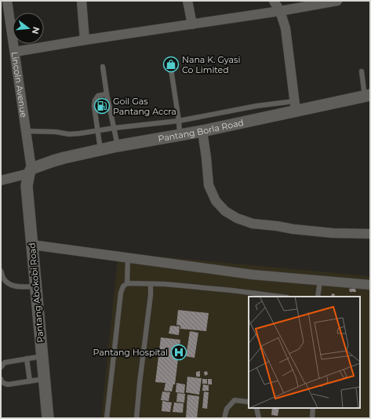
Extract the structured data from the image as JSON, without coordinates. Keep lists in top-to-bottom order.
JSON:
{
  "streets": {
    "street": ["Lincoln Avenue", "Pantang Borla Road", "Pantang Abokobi Road"]
  },
  "crossings": [
    ["Lincoln Avenue", "Pantang Borla Road"],
    ["Lincoln Avenue", "Pantang Abokobi Road"],
    ["Pantang Borla Road", "Pantang Abokobi Road"]
  ],
  "places": {
    "shop": ["Nana K. Gyasi Co Limited"],
    "fuel station": ["Goil Gas Pantang Accra"],
    "hospital": ["Pantang Hospital"]
  },
  "north": "right"
}
